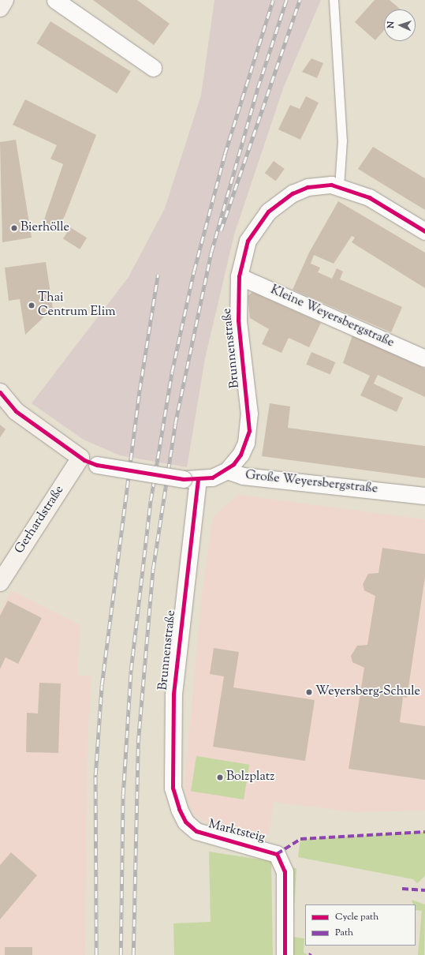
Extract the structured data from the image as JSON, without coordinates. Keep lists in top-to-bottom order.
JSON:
{
  "streets": {
    "street": [
      "Kleine Weyersbergstraße",
      "Brunnenstraße",
      "Große Weyersbergstraße",
      "Gerhardstraße",
      "Marktsteig"
    ]
  },
  "crossings": [
    ["Kleine Weyersbergstraße", "Brunnenstraße"],
    ["Brunnenstraße", "Große Weyersbergstraße"],
    ["Brunnenstraße", "Marktsteig"]
  ],
  "places": [
    "Bierhölle",
    "Thai Centrum Elim",
    "Weyersberg-Schule",
    "Bolzplatz"
  ],
  "legend": ["Cycle path", "Path"],
  "north": "left"
}
